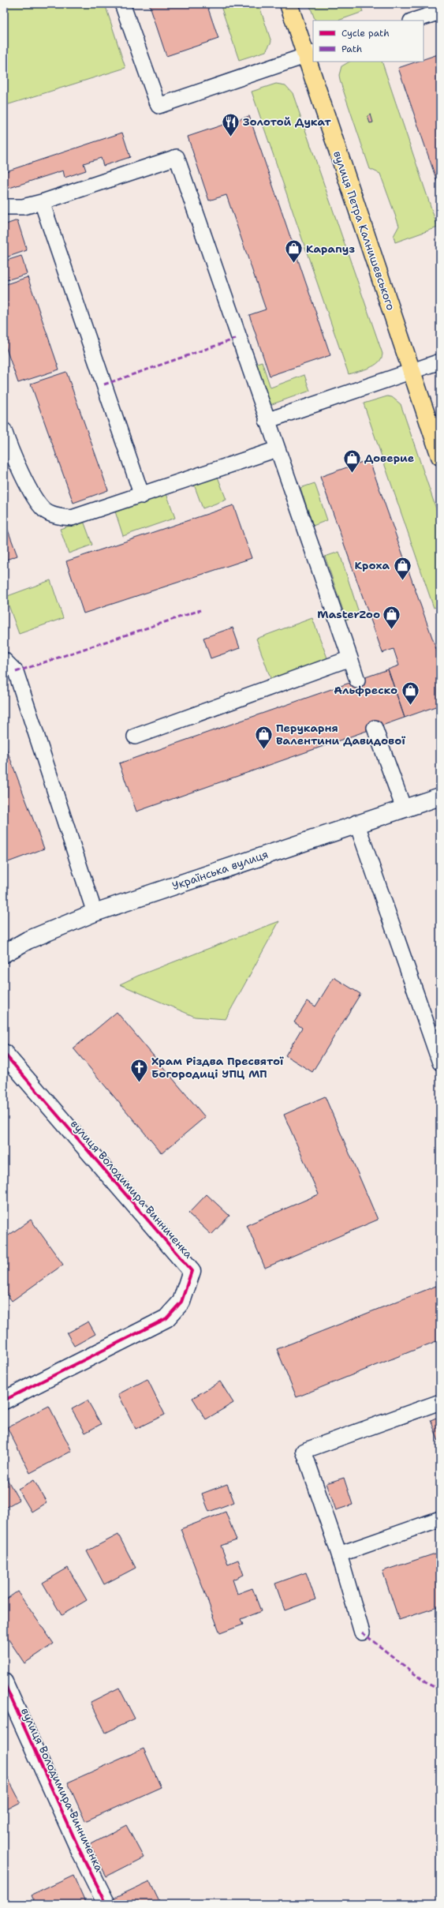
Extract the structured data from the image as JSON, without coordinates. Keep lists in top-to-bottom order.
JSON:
{
  "streets": {
    "main road": ["вулиця Петра Калнишевського"],
    "street": ["Українська вулиця", "вулиця Володимира Винниченка"]
  },
  "places": {
    "restaurant": ["Золотой Дукат"],
    "shop": [
      "Карапуз",
      "Доверие",
      "Кроха",
      "MasterZoo",
      "Альфреско",
      "Перукарня Валентини Давидової"
    ],
    "church": ["Храм Різдва Пресвятої Богородиці УПЦ МП"]
  },
  "legend": ["Cycle path", "Path"]
}
